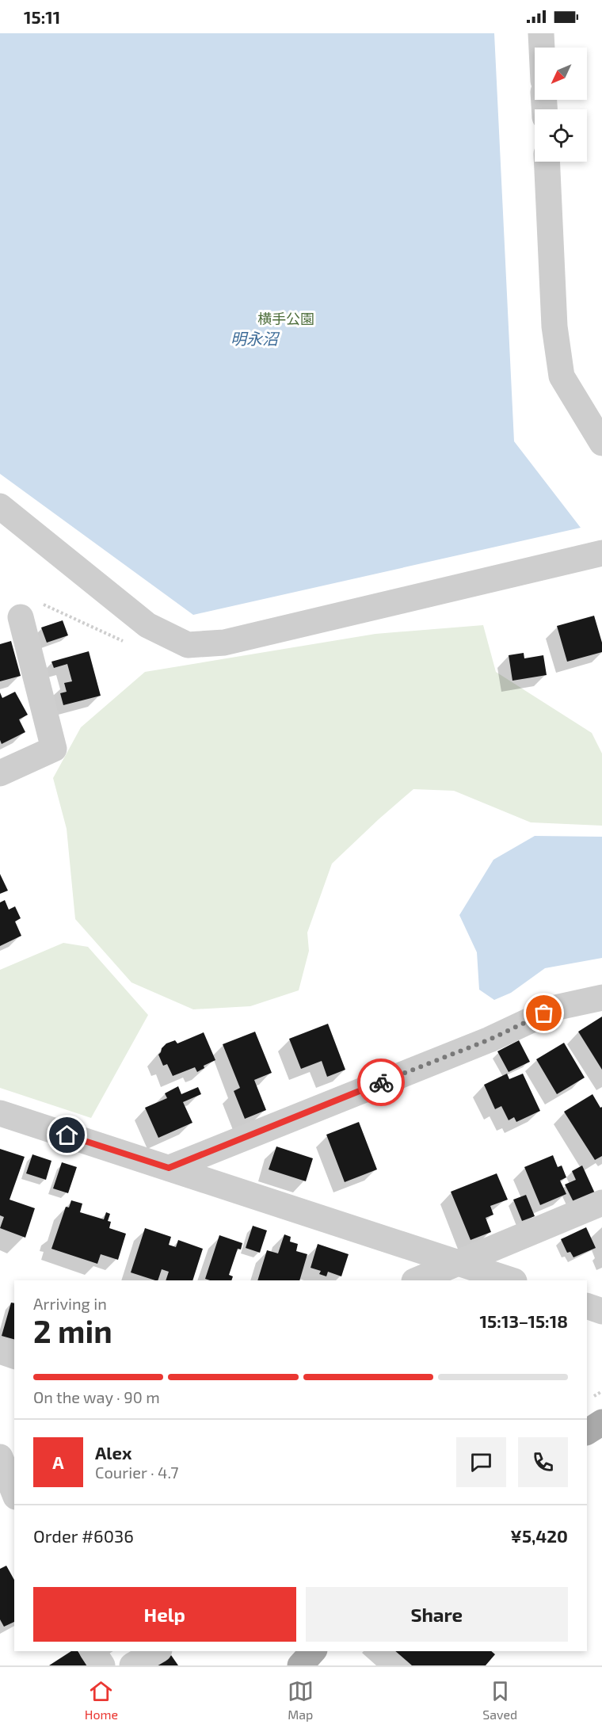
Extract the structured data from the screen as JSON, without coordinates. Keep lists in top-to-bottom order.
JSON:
{
  "water": ["明永沼"],
  "parks": ["横手公園"],
  "north": "bottom left",
  "page": {
    "status": "15:11",
    "heading": ["2 min", "Arriving in", "15:13–15:18"],
    "panel": [
      "Alex",
      "Courier · 4.7",
      "Order #6036",
      "¥5,420"
    ],
    "bar": "On the way · 90 m",
    "round": "A",
    "buttons": ["Help", "Share"],
    "tabs": ["Home", "Map", "Saved"]
  }
}
